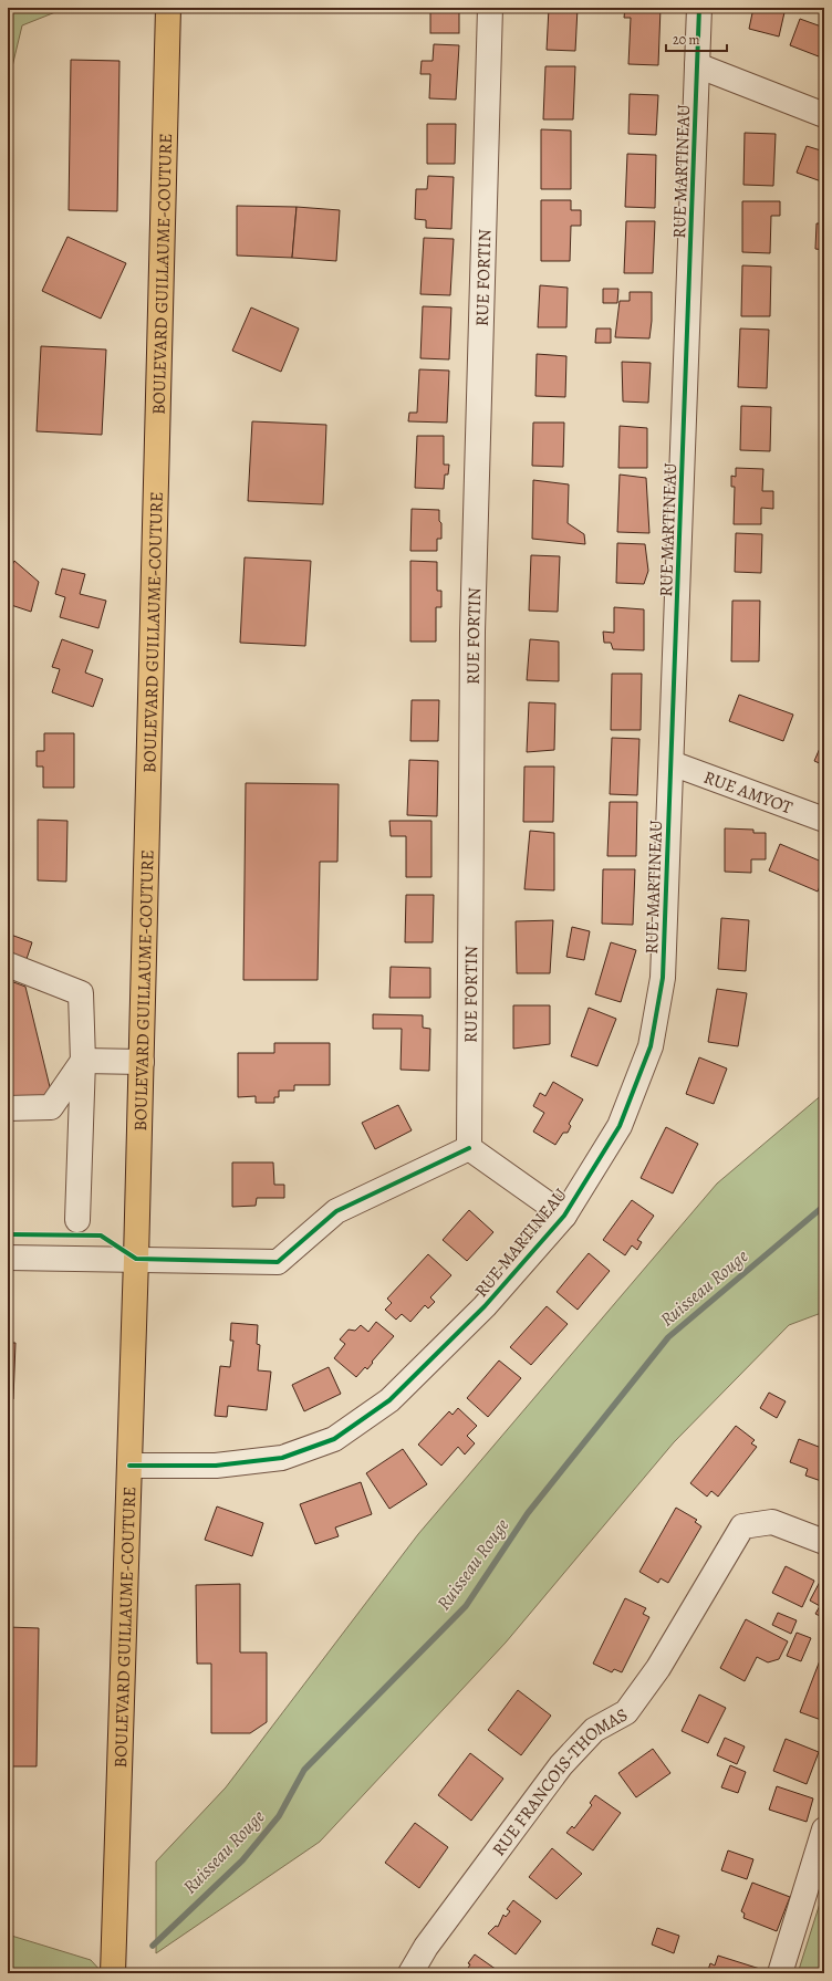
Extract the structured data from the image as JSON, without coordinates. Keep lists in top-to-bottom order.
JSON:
{
  "streets": {
    "main road": ["BOULEVARD GUILLAUME-COUTURE"],
    "street": [
      "RUE MARTINEAU",
      "RUE FORTIN",
      "RUE AMYOT",
      "RUE FRANCOIS-THOMAS"
    ]
  },
  "crossings": [
    ["RUE MARTINEAU", "BOULEVARD GUILLAUME-COUTURE"],
    ["RUE MARTINEAU", "RUE AMYOT"]
  ],
  "water": ["Ruisseau Rouge"],
  "scale_bar": "20 m"
}
